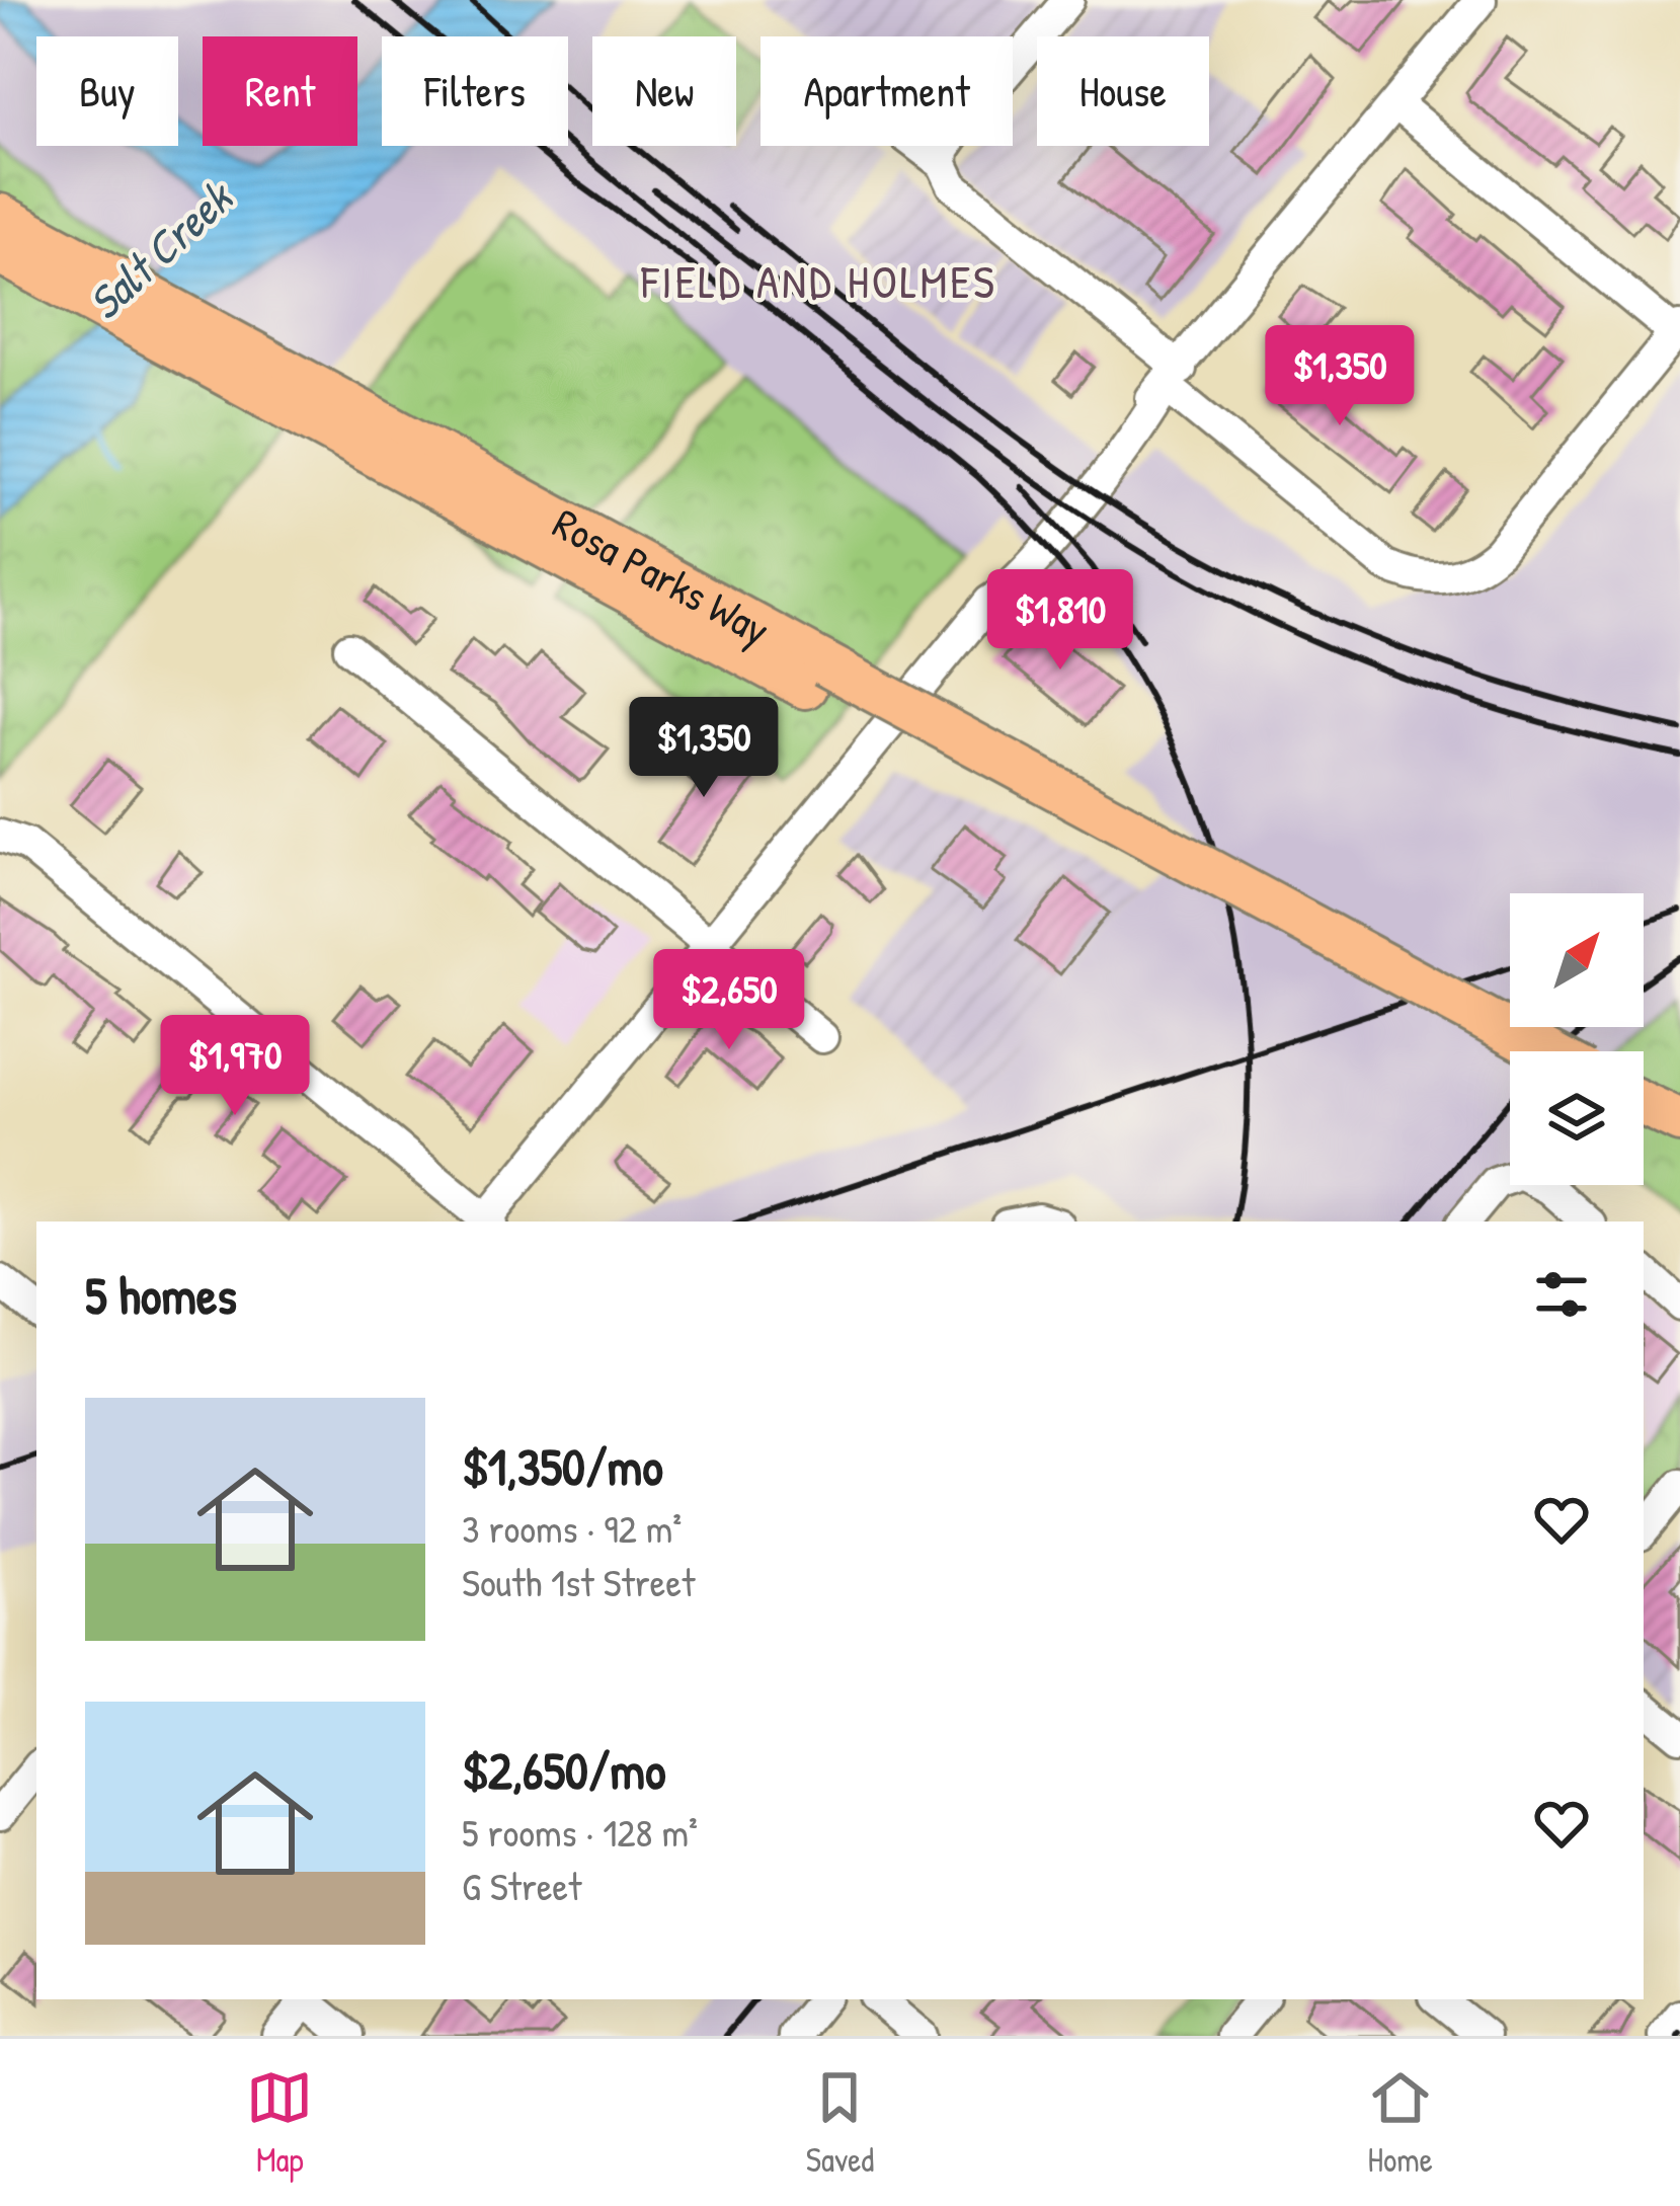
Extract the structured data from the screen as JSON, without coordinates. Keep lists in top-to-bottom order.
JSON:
{
  "streets": {
    "highway": ["Rosa Parks Way"]
  },
  "districts": ["FIELD AND HOLMES"],
  "water": ["Salt Creek"],
  "north": "top right",
  "page": {
    "chip": [
      "Buy",
      "Rent",
      "Filters",
      "New",
      "Apartment",
      "House"
    ],
    "price": [
      "$1,350",
      "$1,810",
      "$1,350",
      "$2,650",
      "$1,970"
    ],
    "heading": "5 homes",
    "list": [
      {
        "name": "$1,350/mo",
        "note": "3 rooms · 92 m² · South 1st Street"
      },
      {
        "name": "$2,650/mo",
        "note": "5 rooms · 128 m² · G Street"
      }
    ],
    "tabs": ["Map", "Saved", "Home"]
  }
}
